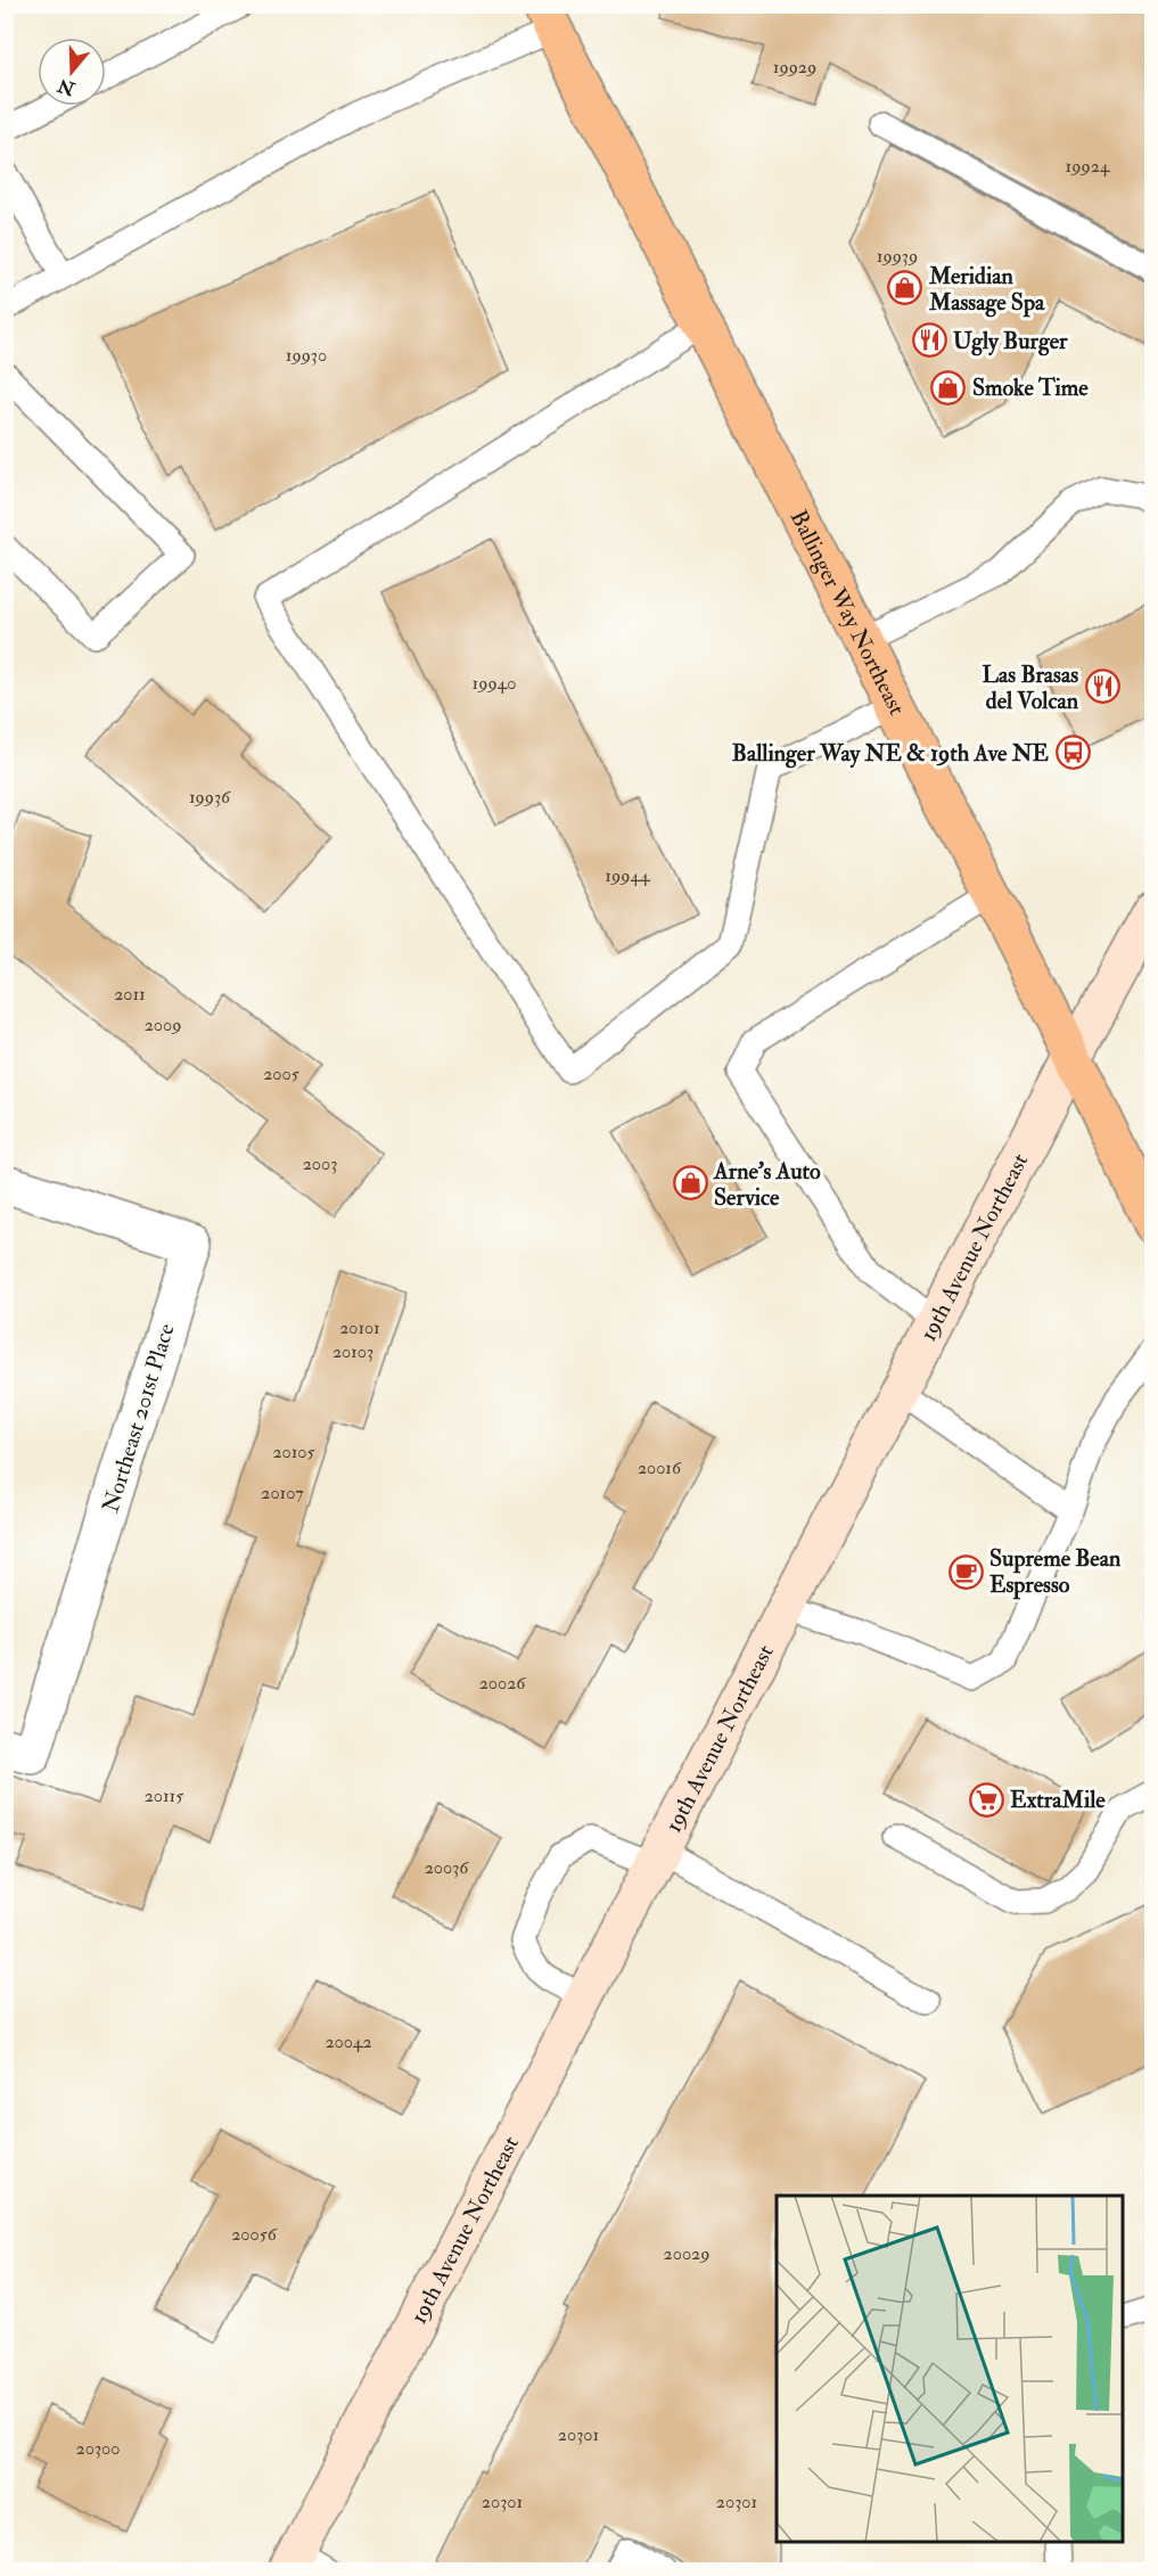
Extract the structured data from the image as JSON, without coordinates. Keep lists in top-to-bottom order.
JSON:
{
  "streets": {
    "main road": ["Ballinger Way Northeast"],
    "street": ["19th Avenue Northeast", "Northeast 201st Place"]
  },
  "crossings": [
    ["Ballinger Way Northeast", "19th Avenue Northeast"]
  ],
  "places": {
    "shop": ["Meridian Massage Spa", "Smoke Time", "Arne’s Auto Service"],
    "restaurant": ["Ugly Burger", "Las Brasas del Volcan"],
    "bus stop": ["Ballinger Way NE & 19th Ave NE"],
    "cafe": ["Supreme Bean Espresso"],
    "supermarket": ["ExtraMile"]
  },
  "house_numbers": [
    "19929",
    "19924",
    "19939",
    "19930",
    "19940",
    "19936",
    "19944",
    "2011",
    "2009",
    "2005",
    "2003",
    "20101",
    "20103",
    "20105",
    "20016",
    "20107",
    "20026",
    "20115",
    "20036",
    "20042",
    "20056",
    "20029",
    "20301",
    "20300",
    "20301",
    "20301"
  ],
  "north": "bottom"
}
